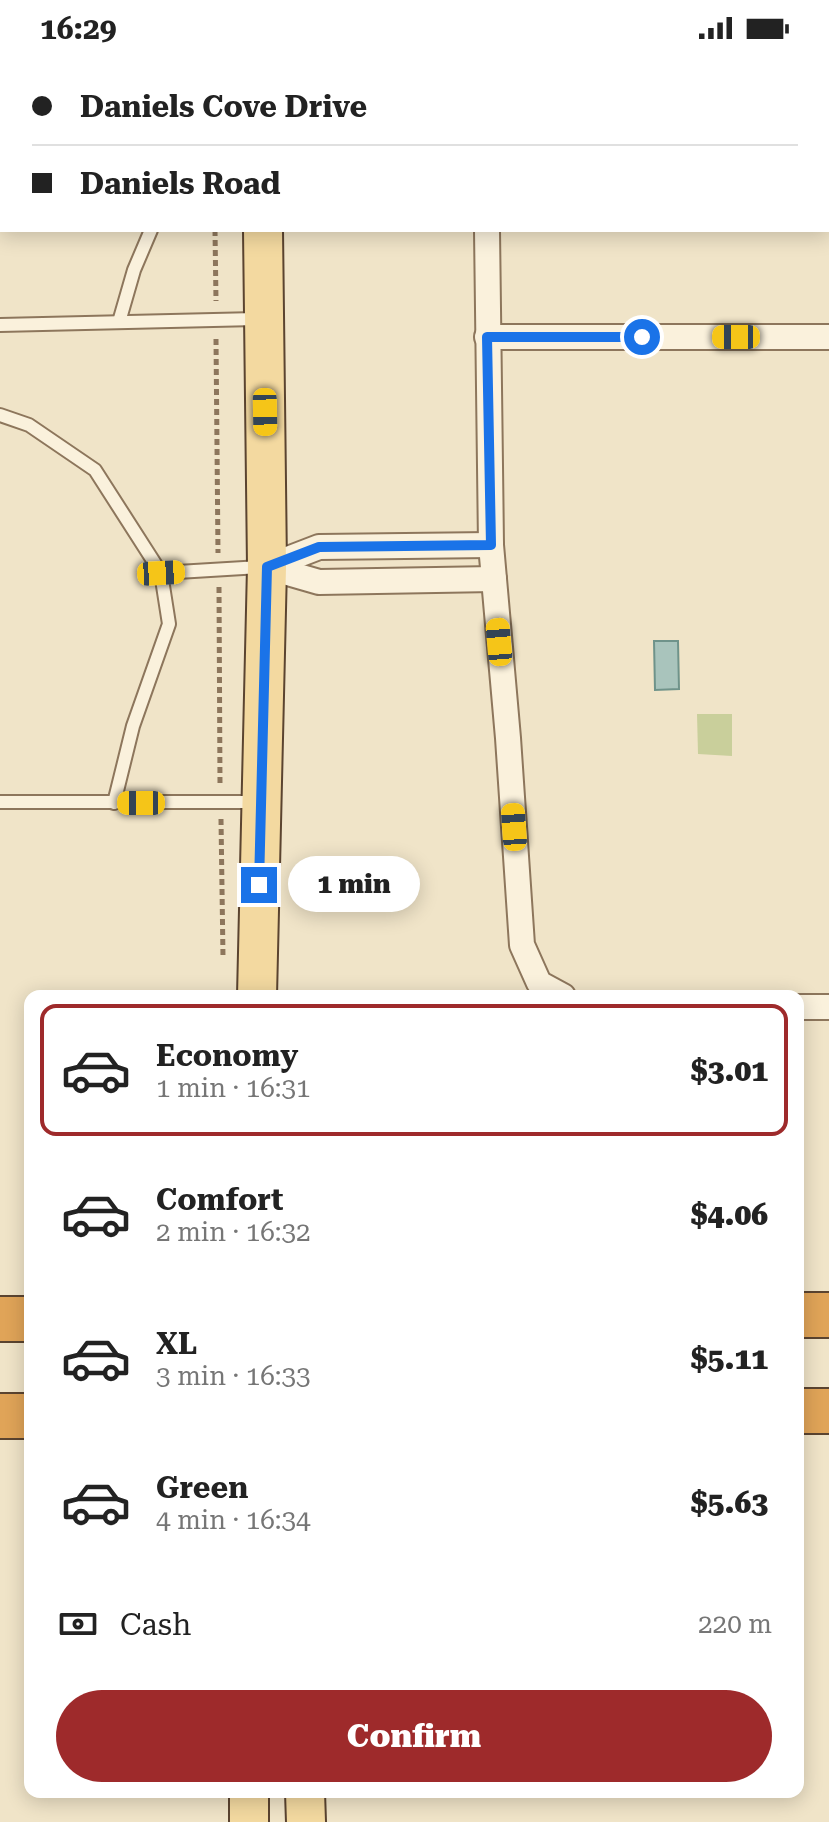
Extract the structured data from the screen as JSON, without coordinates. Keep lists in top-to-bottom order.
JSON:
{
  "page": {
    "status": "16:29",
    "banner": ["Daniels Cove Drive", "Daniels Road"],
    "bubble": "1 min",
    "list": [
      {
        "name": "Economy",
        "note": "1 min · 16:31",
        "value": "$3.01"
      },
      {
        "name": "Comfort",
        "note": "2 min · 16:32",
        "value": "$4.06"
      },
      {
        "name": "XL",
        "note": "3 min · 16:33",
        "value": "$5.11"
      },
      {
        "name": "Green",
        "note": "4 min · 16:34",
        "value": "$5.63"
      }
    ],
    "pay": ["Cash", "220 m"],
    "buttons": "Confirm"
  }
}
